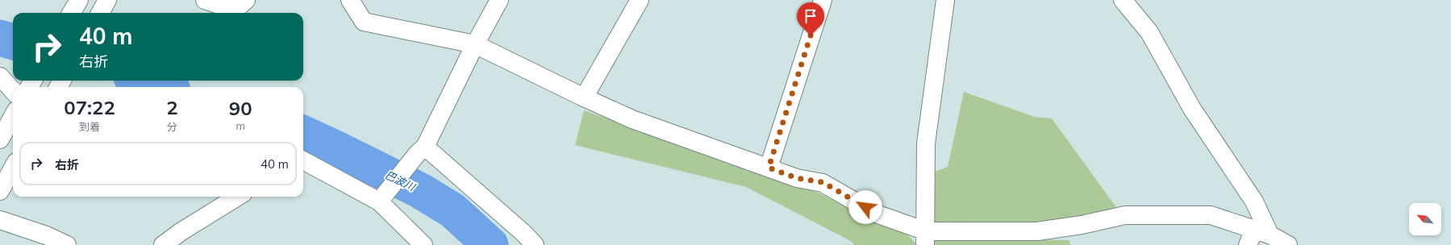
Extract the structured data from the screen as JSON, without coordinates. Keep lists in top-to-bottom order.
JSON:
{
  "water": ["巴波川"],
  "north": "top left",
  "page": {
    "turn": ["40 m", "右折"],
    "eta": [
      "07:22",
      "到着",
      "2",
      "分",
      "90",
      "m"
    ],
    "list": [
      {
        "name": "右折",
        "value": "40 m"
      }
    ]
  }
}
